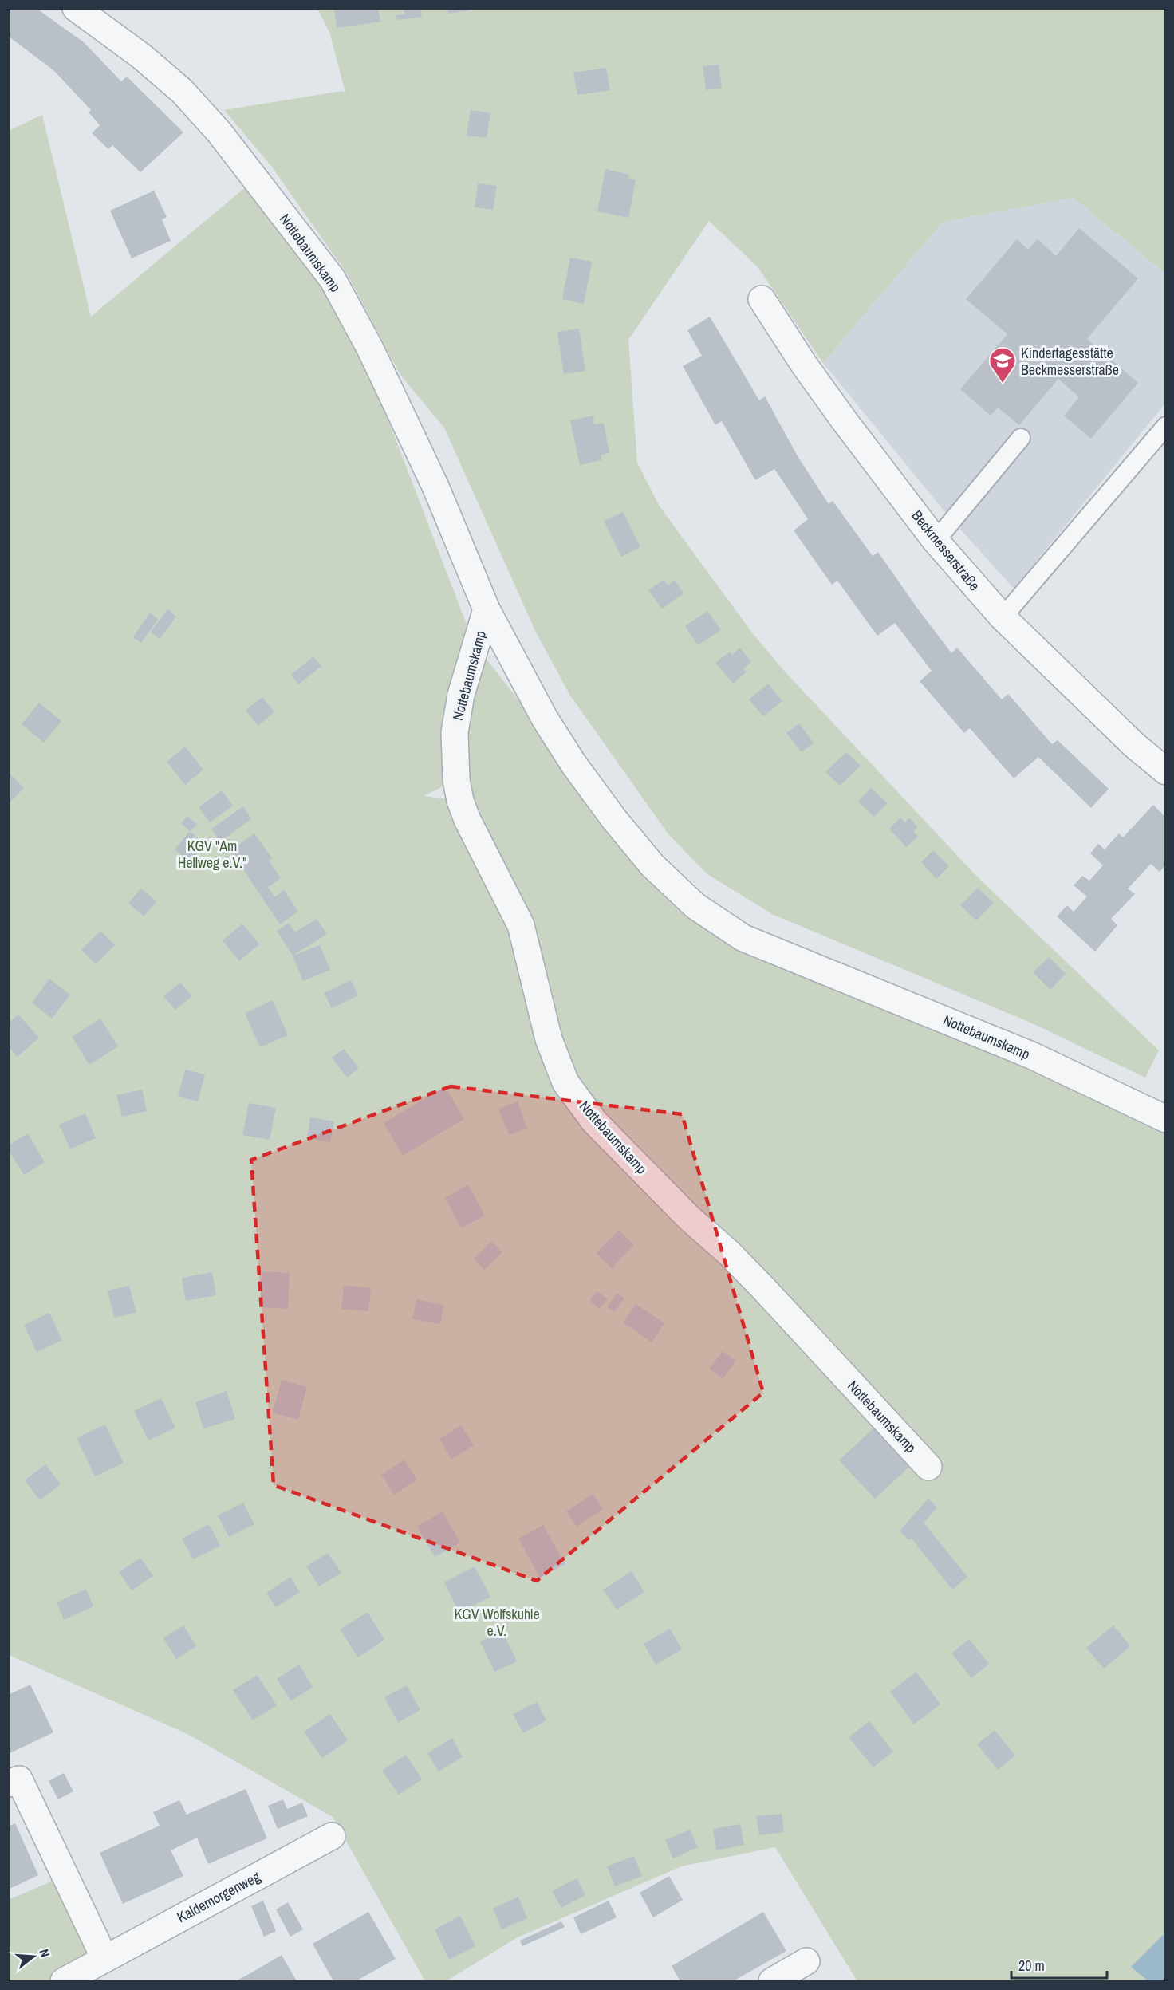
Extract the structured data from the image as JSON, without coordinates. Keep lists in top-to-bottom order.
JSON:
{
  "streets": {
    "street": ["Nottebaumskamp", "Beckmesserstraße", "Kaldemorgenweg"]
  },
  "parks": ["KGV \"Am Hellweg e.V.\"", "KGV Wolfskuhle e.V."],
  "places": {
    "school or university": ["Kindertagesstätte Beckmesserstraße"]
  },
  "scale_bar": "20 m",
  "north": "right"
}
